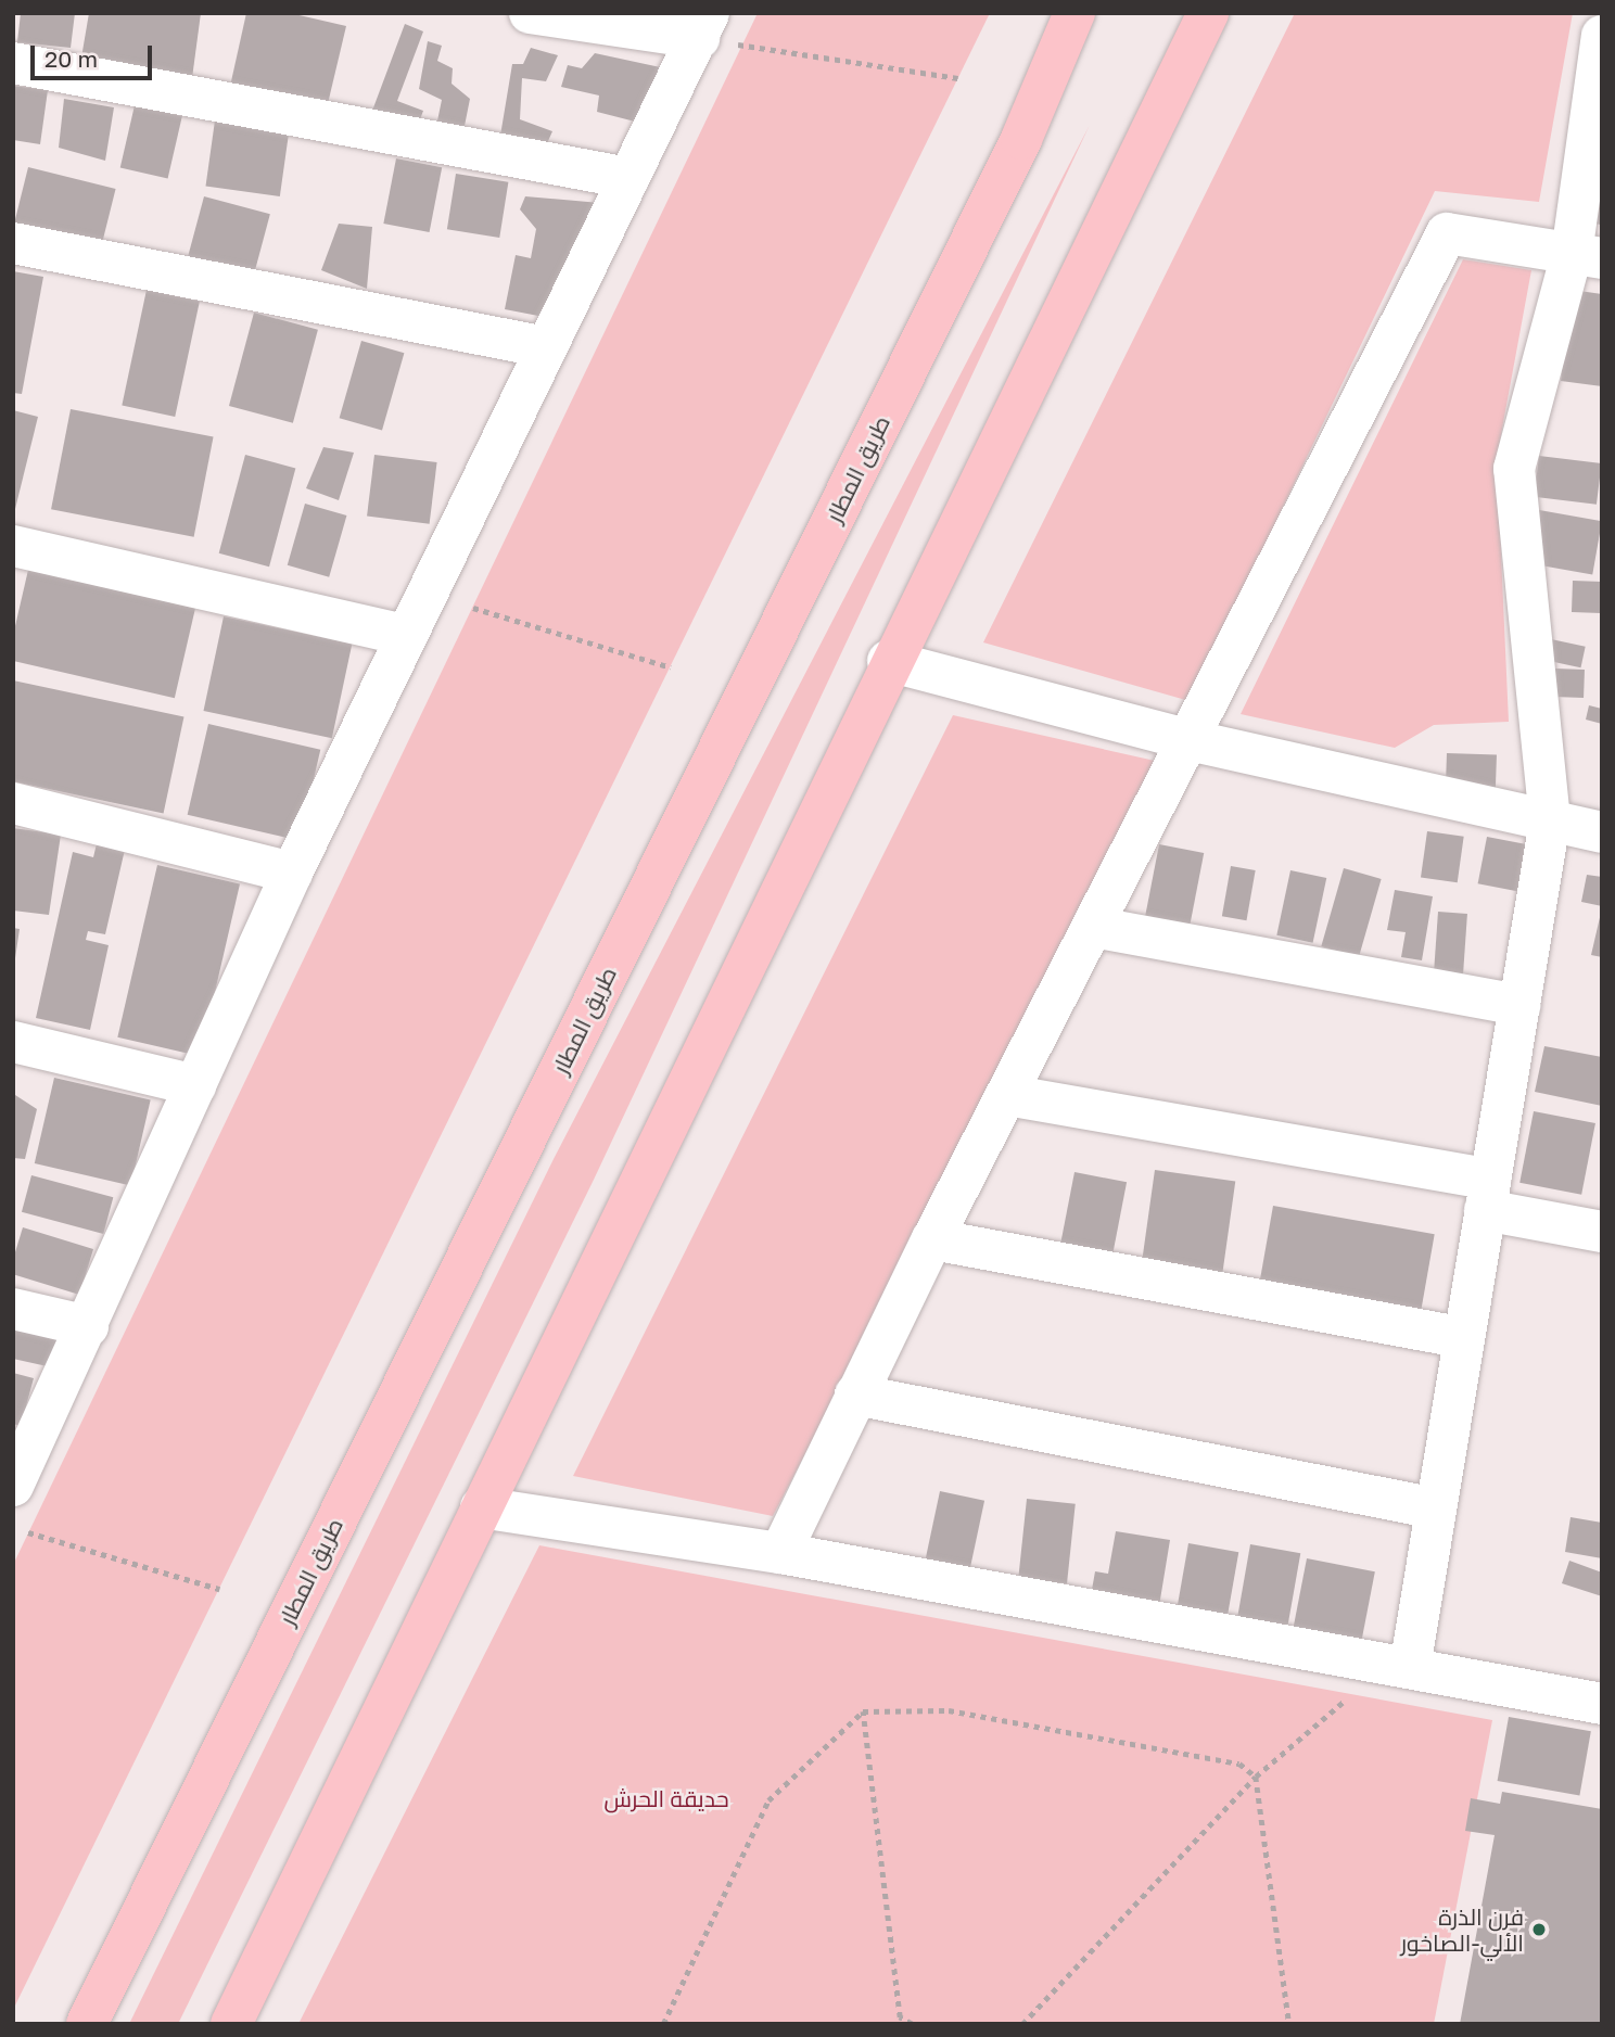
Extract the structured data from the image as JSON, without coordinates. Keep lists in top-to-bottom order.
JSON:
{
  "streets": {
    "main road": ["طريق المطار"]
  },
  "parks": ["حديقة الحرش"],
  "places": ["فرن الذرة الألي-الصاخور"],
  "scale_bar": "20 m"
}
